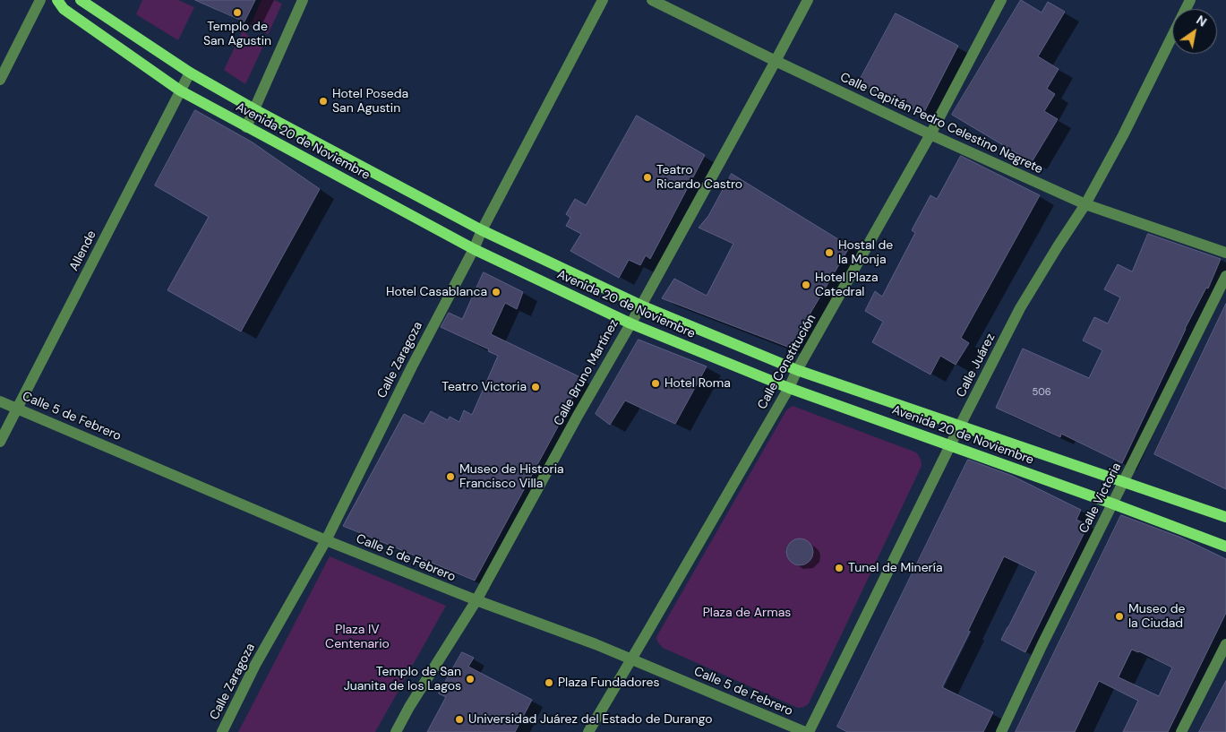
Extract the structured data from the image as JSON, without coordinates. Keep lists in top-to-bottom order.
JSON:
{
  "streets": {
    "main road": ["Avenida 20 de Noviembre"],
    "street": [
      "Calle Capitán Pedro Celestino Negrete",
      "Allende",
      "Calle Zaragoza",
      "Calle Constitución",
      "Calle Juárez",
      "Calle Bruno Martínez",
      "Calle 5 de Febrero",
      "Calle Victoria"
    ]
  },
  "crossings": [
    ["Calle Capitán Pedro Celestino Negrete", "Calle Constitución"],
    ["Calle Capitán Pedro Celestino Negrete", "Calle Juárez"],
    ["Calle Capitán Pedro Celestino Negrete", "Calle Bruno Martínez"],
    ["Avenida 20 de Noviembre", "Allende"],
    ["Avenida 20 de Noviembre", "Calle Zaragoza"],
    ["Avenida 20 de Noviembre", "Calle Constitución"],
    ["Avenida 20 de Noviembre", "Calle Juárez"],
    ["Avenida 20 de Noviembre", "Calle Bruno Martínez"],
    ["Avenida 20 de Noviembre", "Calle Victoria"],
    ["Allende", "Calle 5 de Febrero"],
    ["Calle Zaragoza", "Calle 5 de Febrero"],
    ["Calle Constitución", "Calle 5 de Febrero"],
    ["Calle Bruno Martínez", "Calle 5 de Febrero"]
  ],
  "parks": ["Plaza de Armas", "Plaza IV Centenario"],
  "places": [
    "Templo de San Agustin",
    "Hotel Poseda San Agustin",
    "Teatro Ricardo Castro",
    "Hostal de la Monja",
    "Hotel Plaza Catedral",
    "Hotel Casablanca",
    "Hotel Roma",
    "Teatro Victoria",
    "Museo de Historia Francisco Villa",
    "Tunel de Minería",
    "Museo de la Ciudad",
    "Templo de San Juanita de los Lagos",
    "Plaza Fundadores",
    "Universidad Juárez del Estado de Durango"
  ],
  "house_numbers": ["506"],
  "north": "top right"
}
